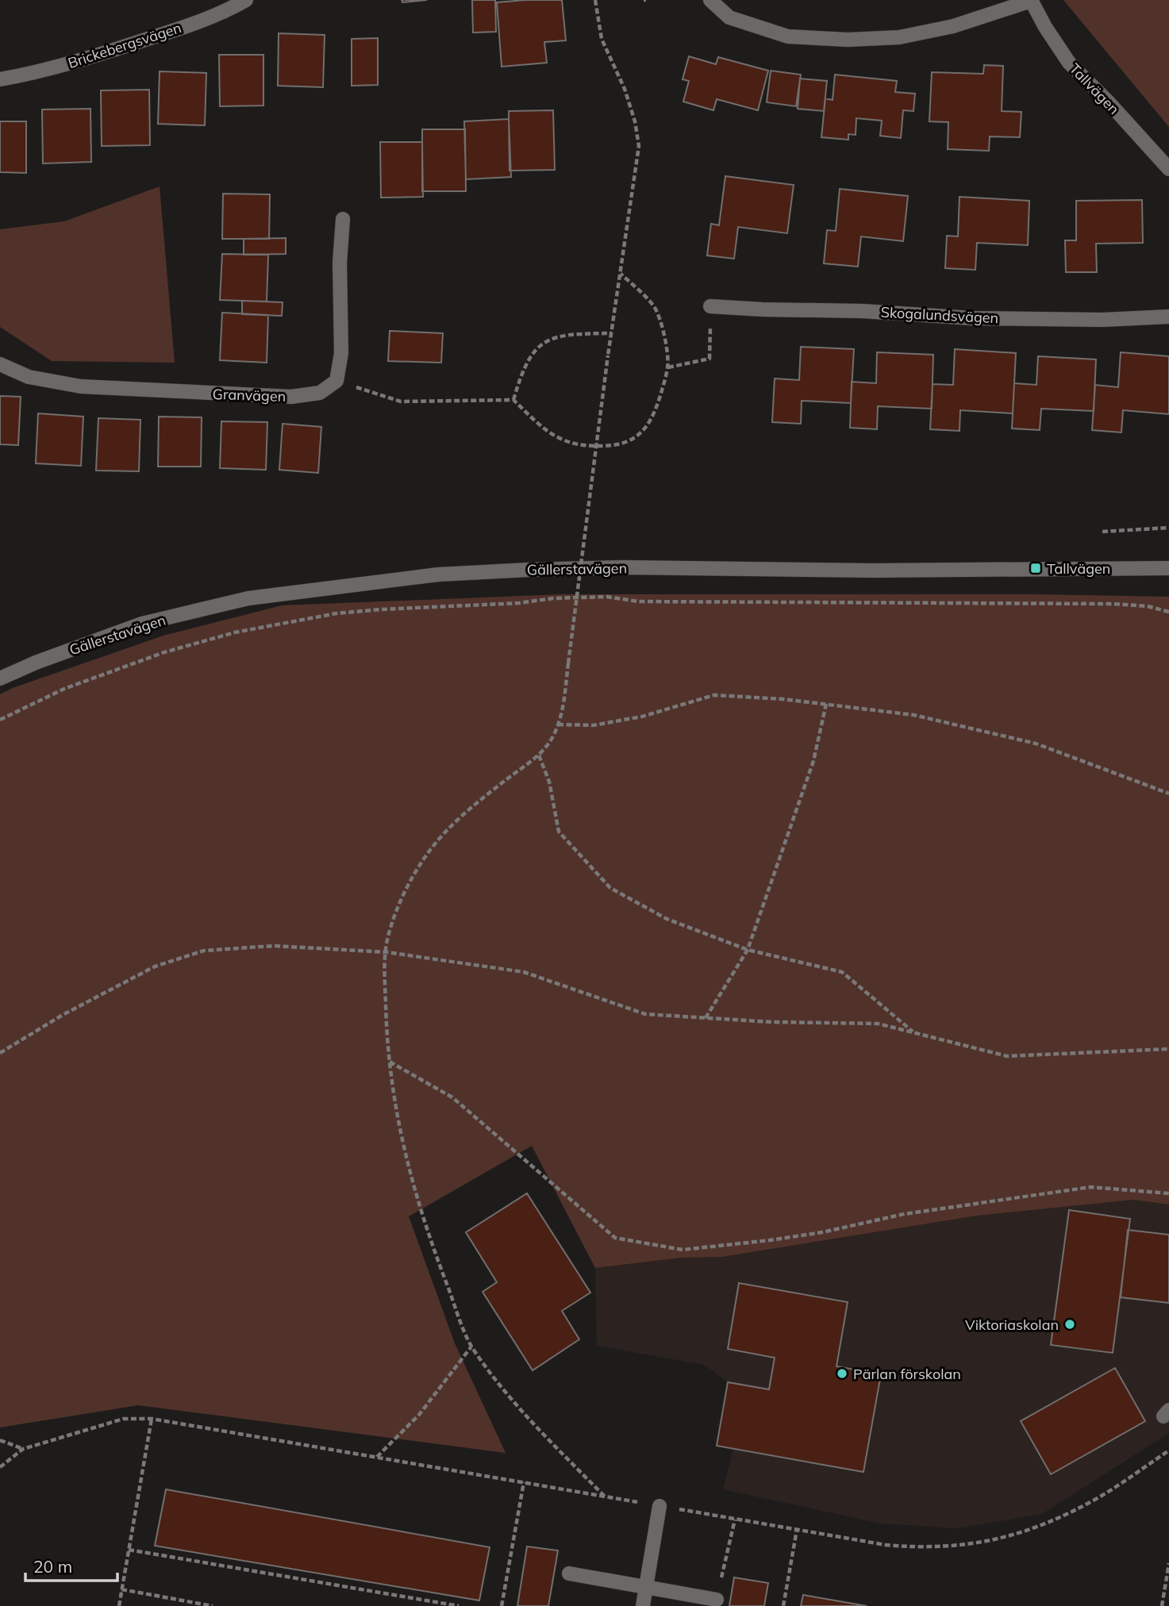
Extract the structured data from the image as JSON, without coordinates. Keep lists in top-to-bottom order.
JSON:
{
  "streets": {
    "street": [
      "Brickebergsvägen",
      "Tallvägen",
      "Skogalundsvägen",
      "Granvägen",
      "Gällerstavägen"
    ]
  },
  "places": {
    "transit": ["Tallvägen"],
    "other": ["Viktoriaskolan", "Pärlan förskolan"]
  },
  "scale_bar": "20 m"
}
